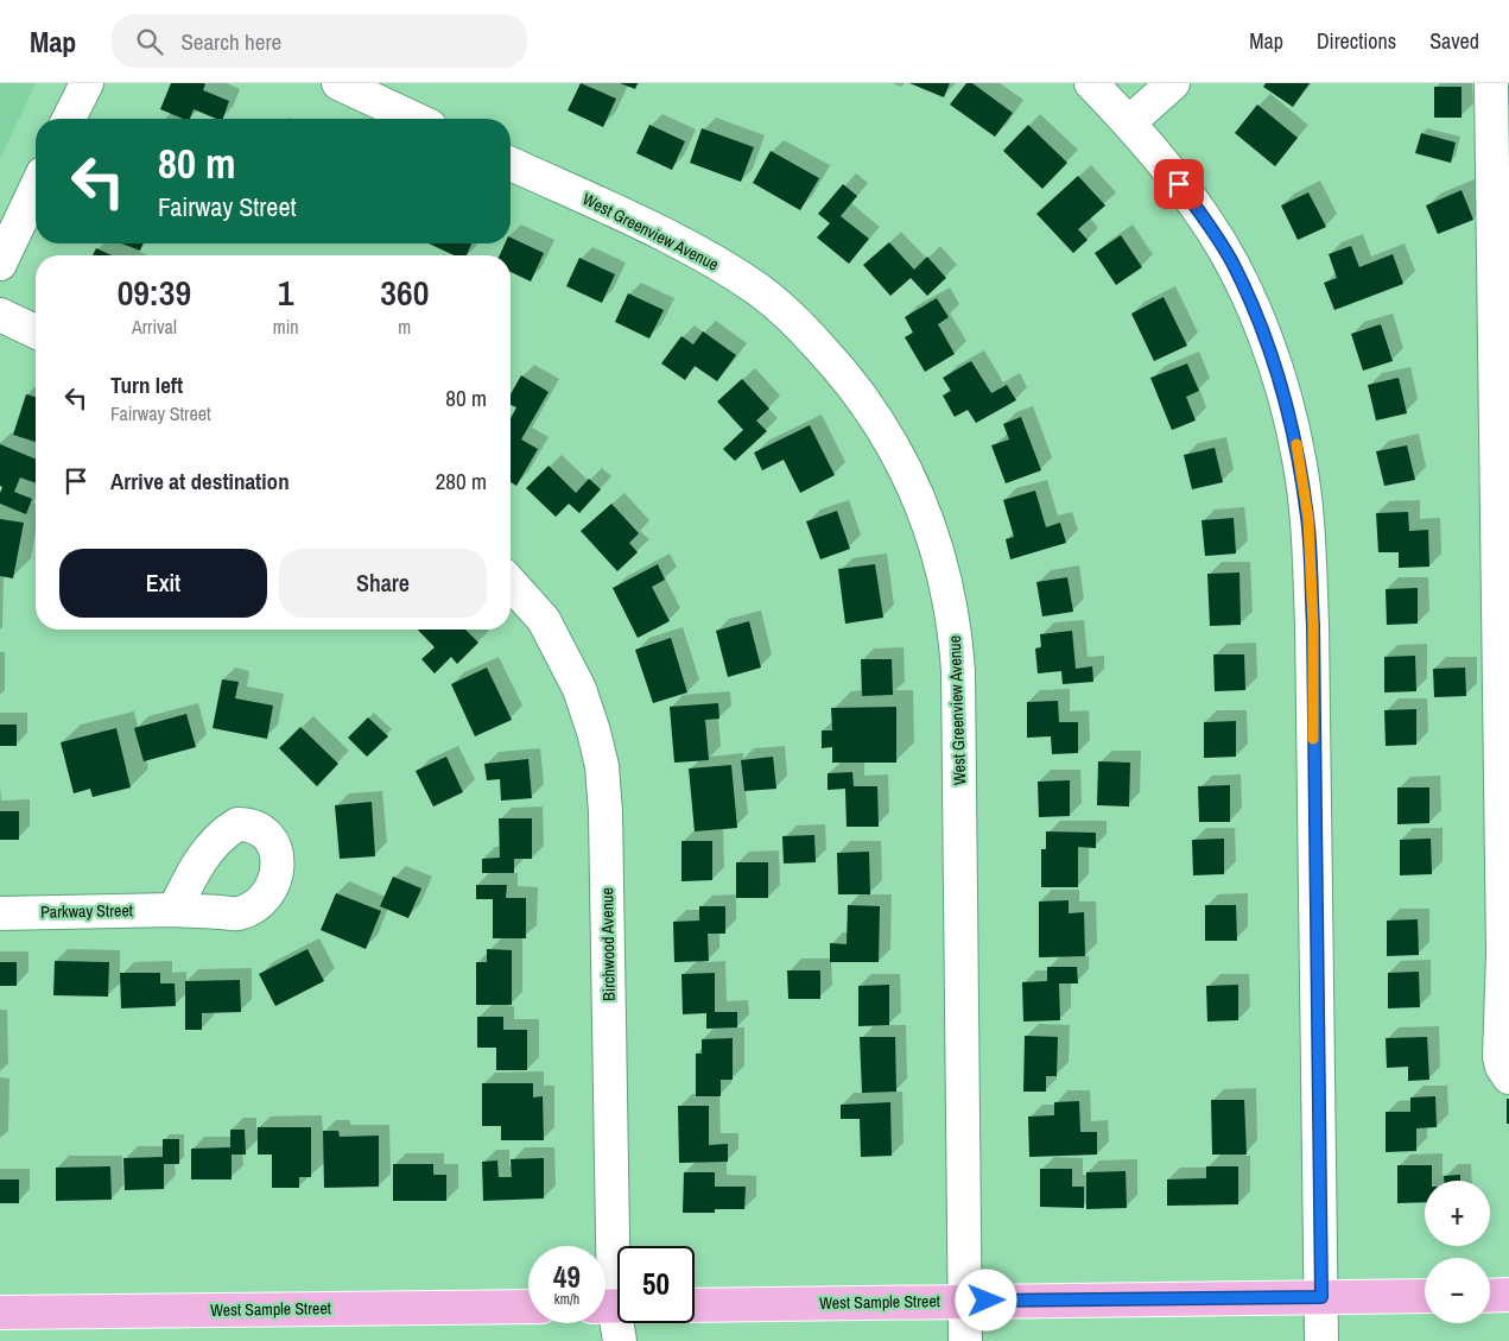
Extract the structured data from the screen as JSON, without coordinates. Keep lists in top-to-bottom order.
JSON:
{
  "streets": {
    "main road": ["West Sample Street"],
    "street": ["West Greenview Avenue", "Parkway Street", "Birchwood Avenue"]
  },
  "crossings": [
    ["West Greenview Avenue", "West Sample Street"]
  ],
  "page": {
    "header": "Map",
    "search": "Search here",
    "nav": ["Map", "Directions", "Saved"],
    "turn": ["80 m", "Fairway Street"],
    "eta": [
      "09:39",
      "Arrival",
      "1",
      "min",
      "360",
      "m"
    ],
    "list": [
      {
        "name": "Turn left",
        "note": "Fairway Street",
        "value": "80 m"
      },
      {
        "name": "Arrive at destination",
        "value": "280 m"
      }
    ],
    "buttons": ["Exit", "Share"],
    "map_buttons": ["+", "−"],
    "speed": "49 km/h",
    "limit": "50"
  }
}
